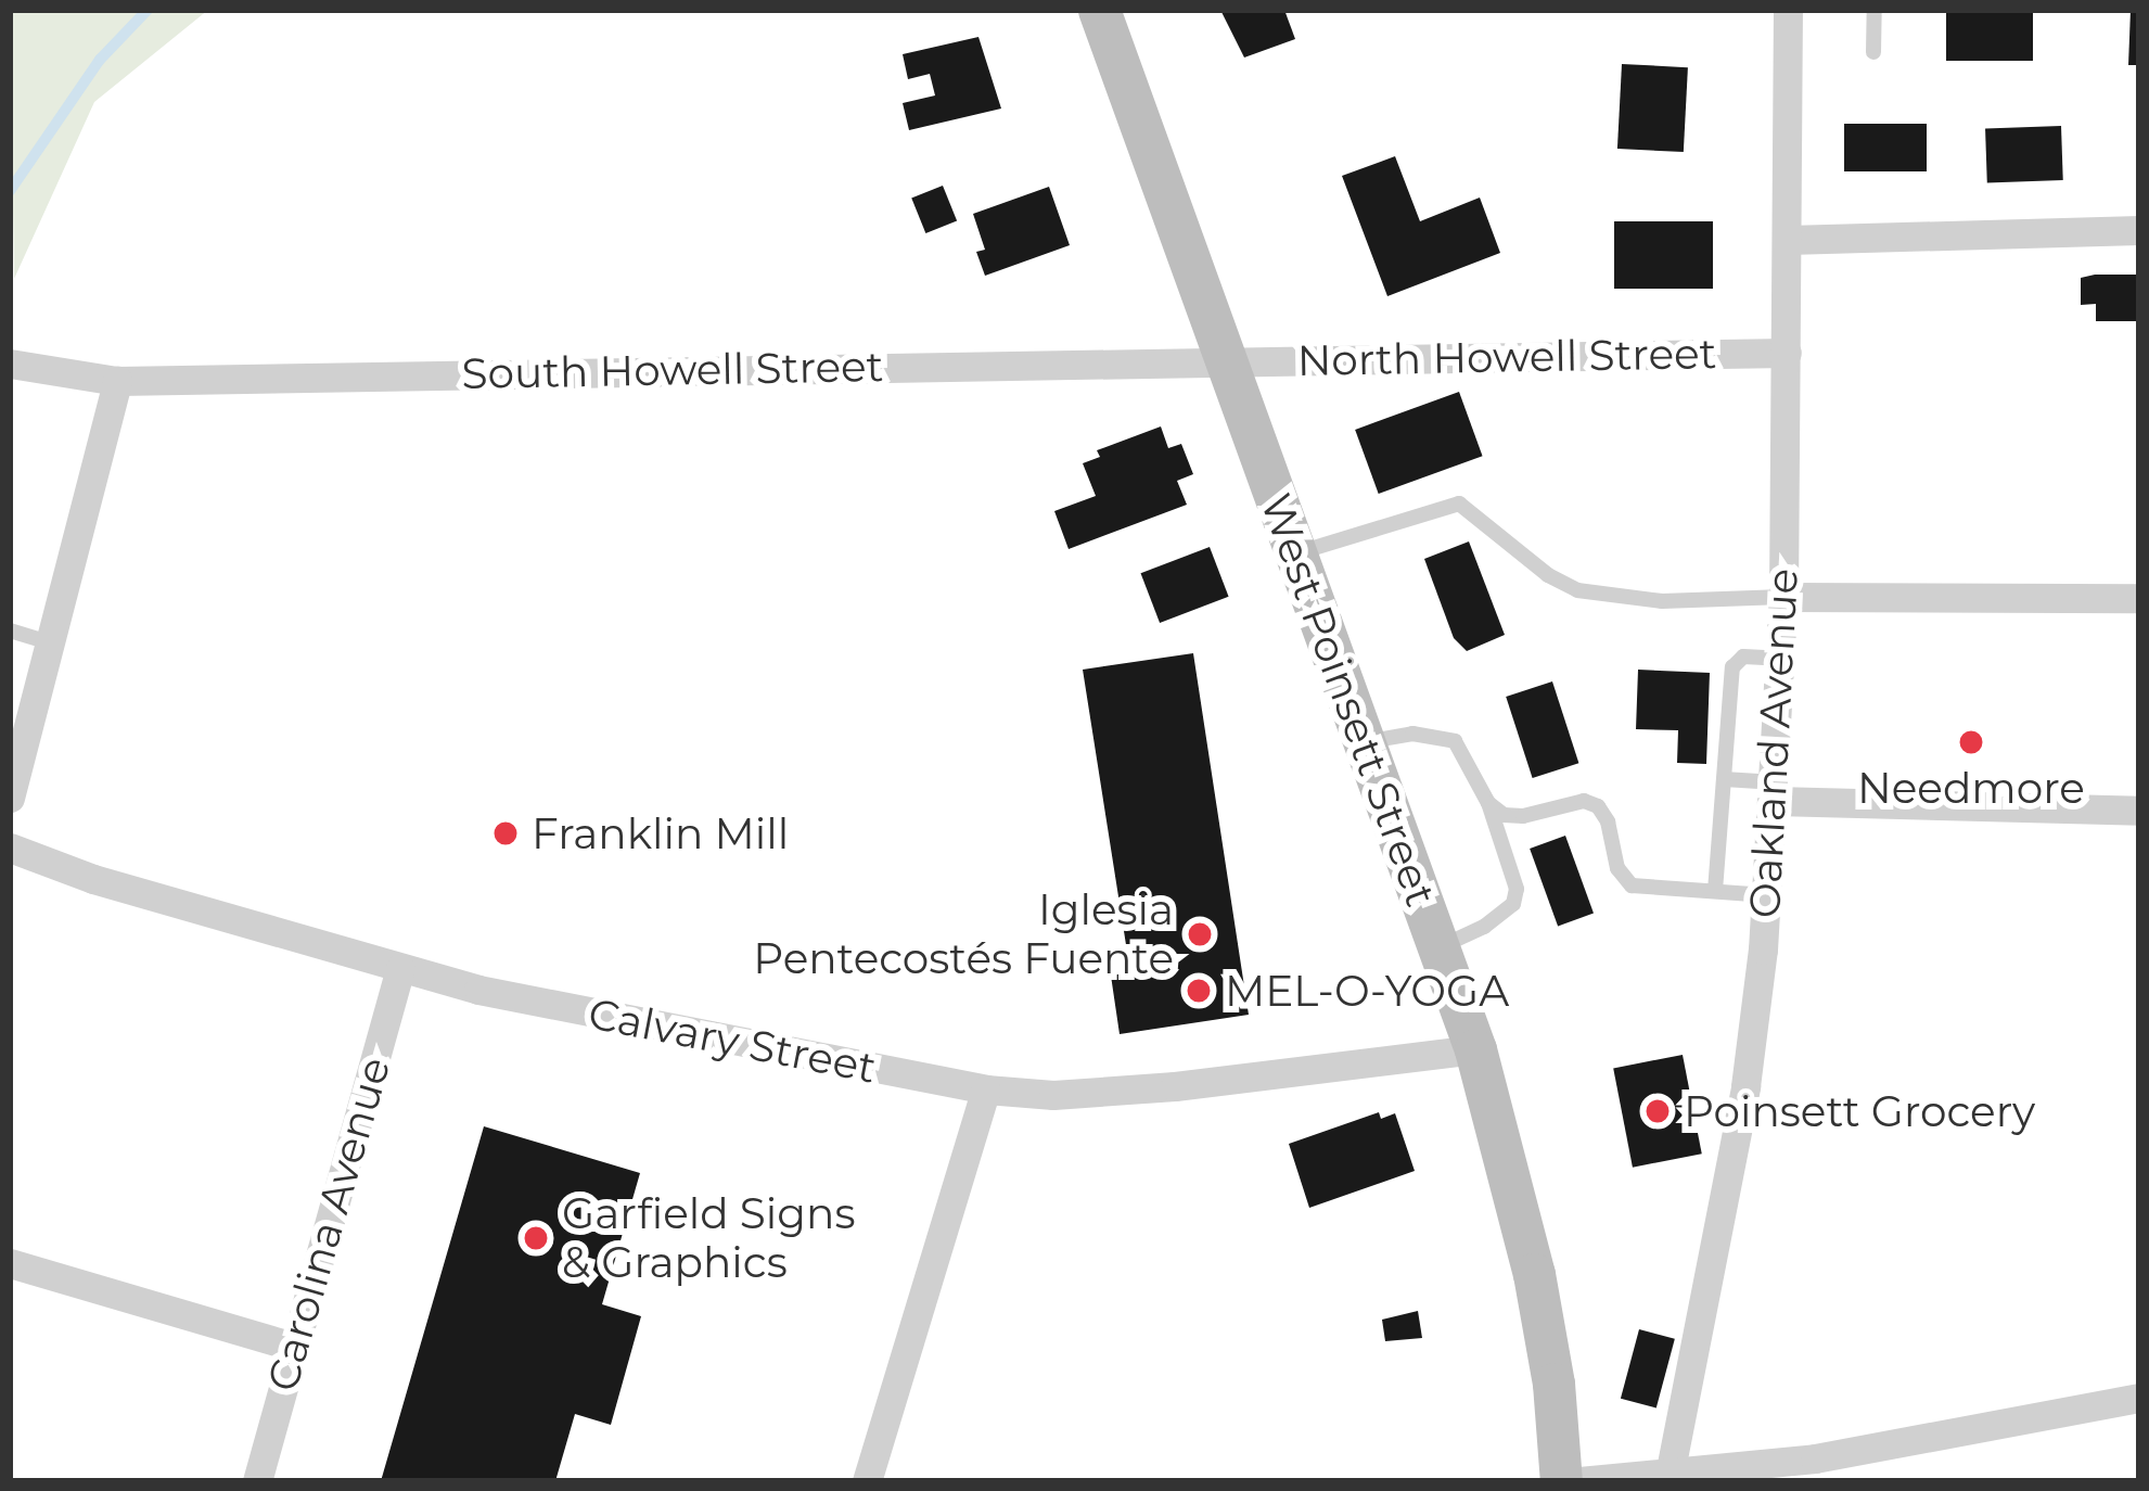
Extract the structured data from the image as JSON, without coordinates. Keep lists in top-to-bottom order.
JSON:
{
  "streets": {
    "main road": ["West Poinsett Street"],
    "street": [
      "North Howell Street",
      "South Howell Street",
      "Oakland Avenue",
      "Calvary Street",
      "Carolina Avenue"
    ]
  },
  "crossings": [
    ["North Howell Street", "South Howell Street"],
    ["North Howell Street", "West Poinsett Street"],
    ["North Howell Street", "Oakland Avenue"],
    ["South Howell Street", "West Poinsett Street"],
    ["West Poinsett Street", "Calvary Street"],
    ["Calvary Street", "Carolina Avenue"]
  ],
  "places": [
    "Needmore",
    "Franklin Mill",
    "Iglesia Pentecostés Fuente",
    "MEL-O-YOGA",
    "Poinsett Grocery",
    "Garfield Signs & Graphics"
  ]
}
